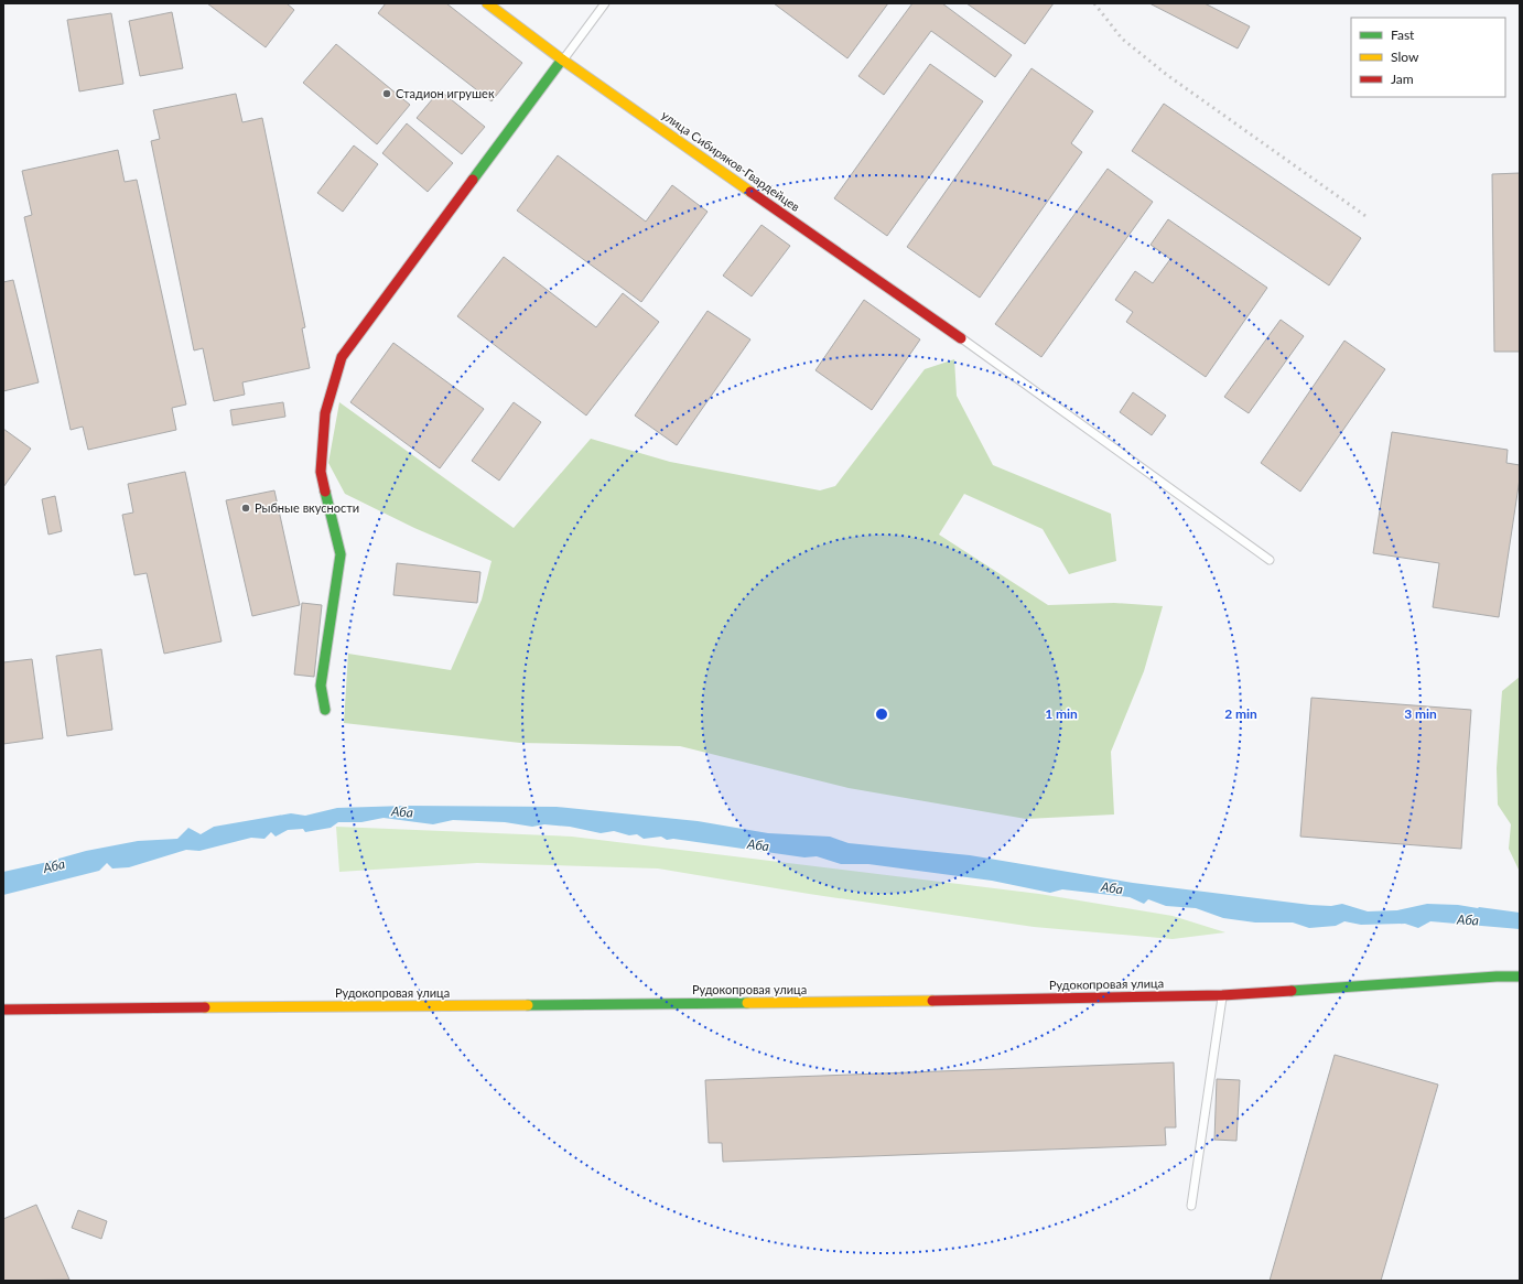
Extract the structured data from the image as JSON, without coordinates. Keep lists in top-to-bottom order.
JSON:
{
  "streets": {
    "main road": ["улица Сибиряков-Гвардейцев", "Рудокопровая улица"]
  },
  "water": ["Аба"],
  "places": ["Стадион игрушек", "Рыбные вкусности"],
  "legend": ["Fast", "Slow", "Jam"],
  "rings": ["1 min", "2 min", "3 min"]
}
